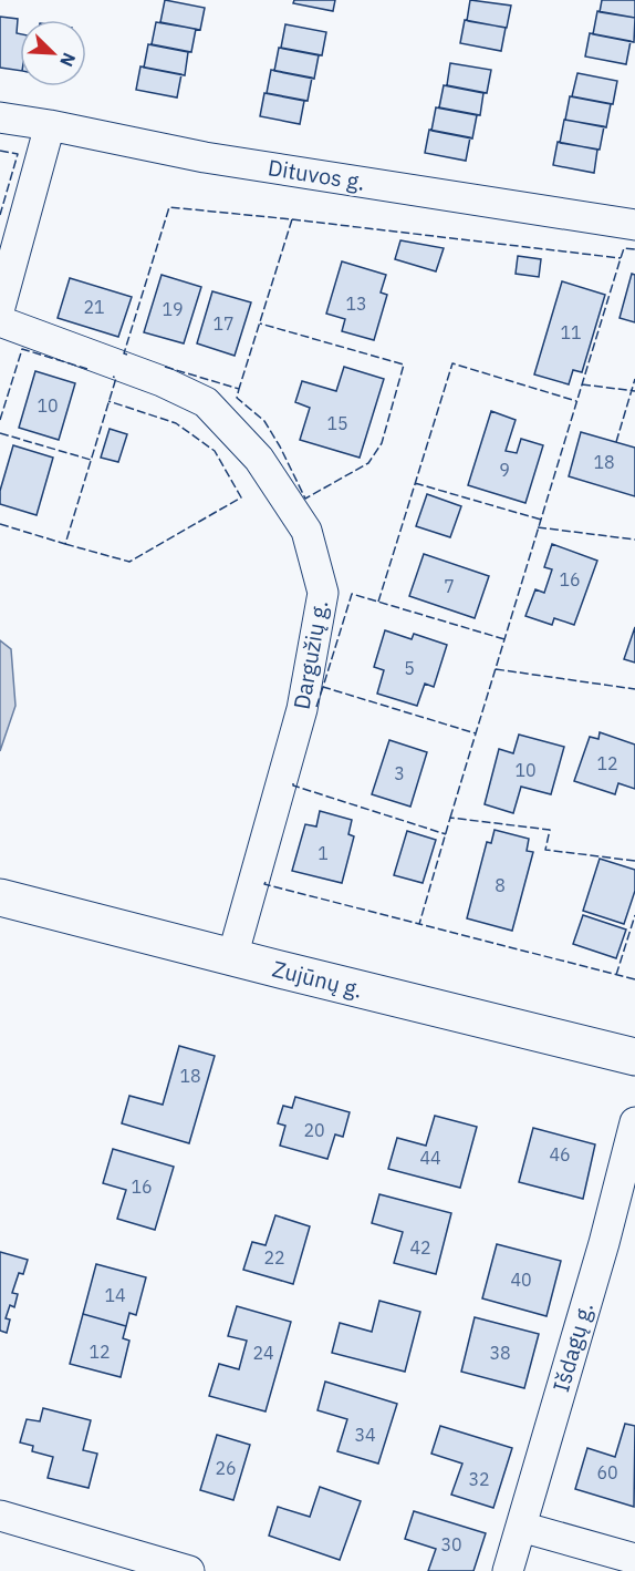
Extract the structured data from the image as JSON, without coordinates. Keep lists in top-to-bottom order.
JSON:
{
  "streets": {
    "main road": ["Zujūnų g."],
    "street": ["Dituvos g.", "Dargužių g.", "Išdagų g."]
  },
  "crossings": [
    ["Dargužių g.", "Zujūnų g."]
  ],
  "house_numbers": [
    "13",
    "21",
    "19",
    "17",
    "11",
    "10",
    "15",
    "18",
    "9",
    "16",
    "7",
    "5",
    "12",
    "10",
    "3",
    "1",
    "8",
    "18",
    "20",
    "46",
    "44",
    "16",
    "42",
    "22",
    "40",
    "14",
    "12",
    "24",
    "38",
    "34",
    "26",
    "60",
    "32",
    "30"
  ],
  "north": "bottom right"
}
